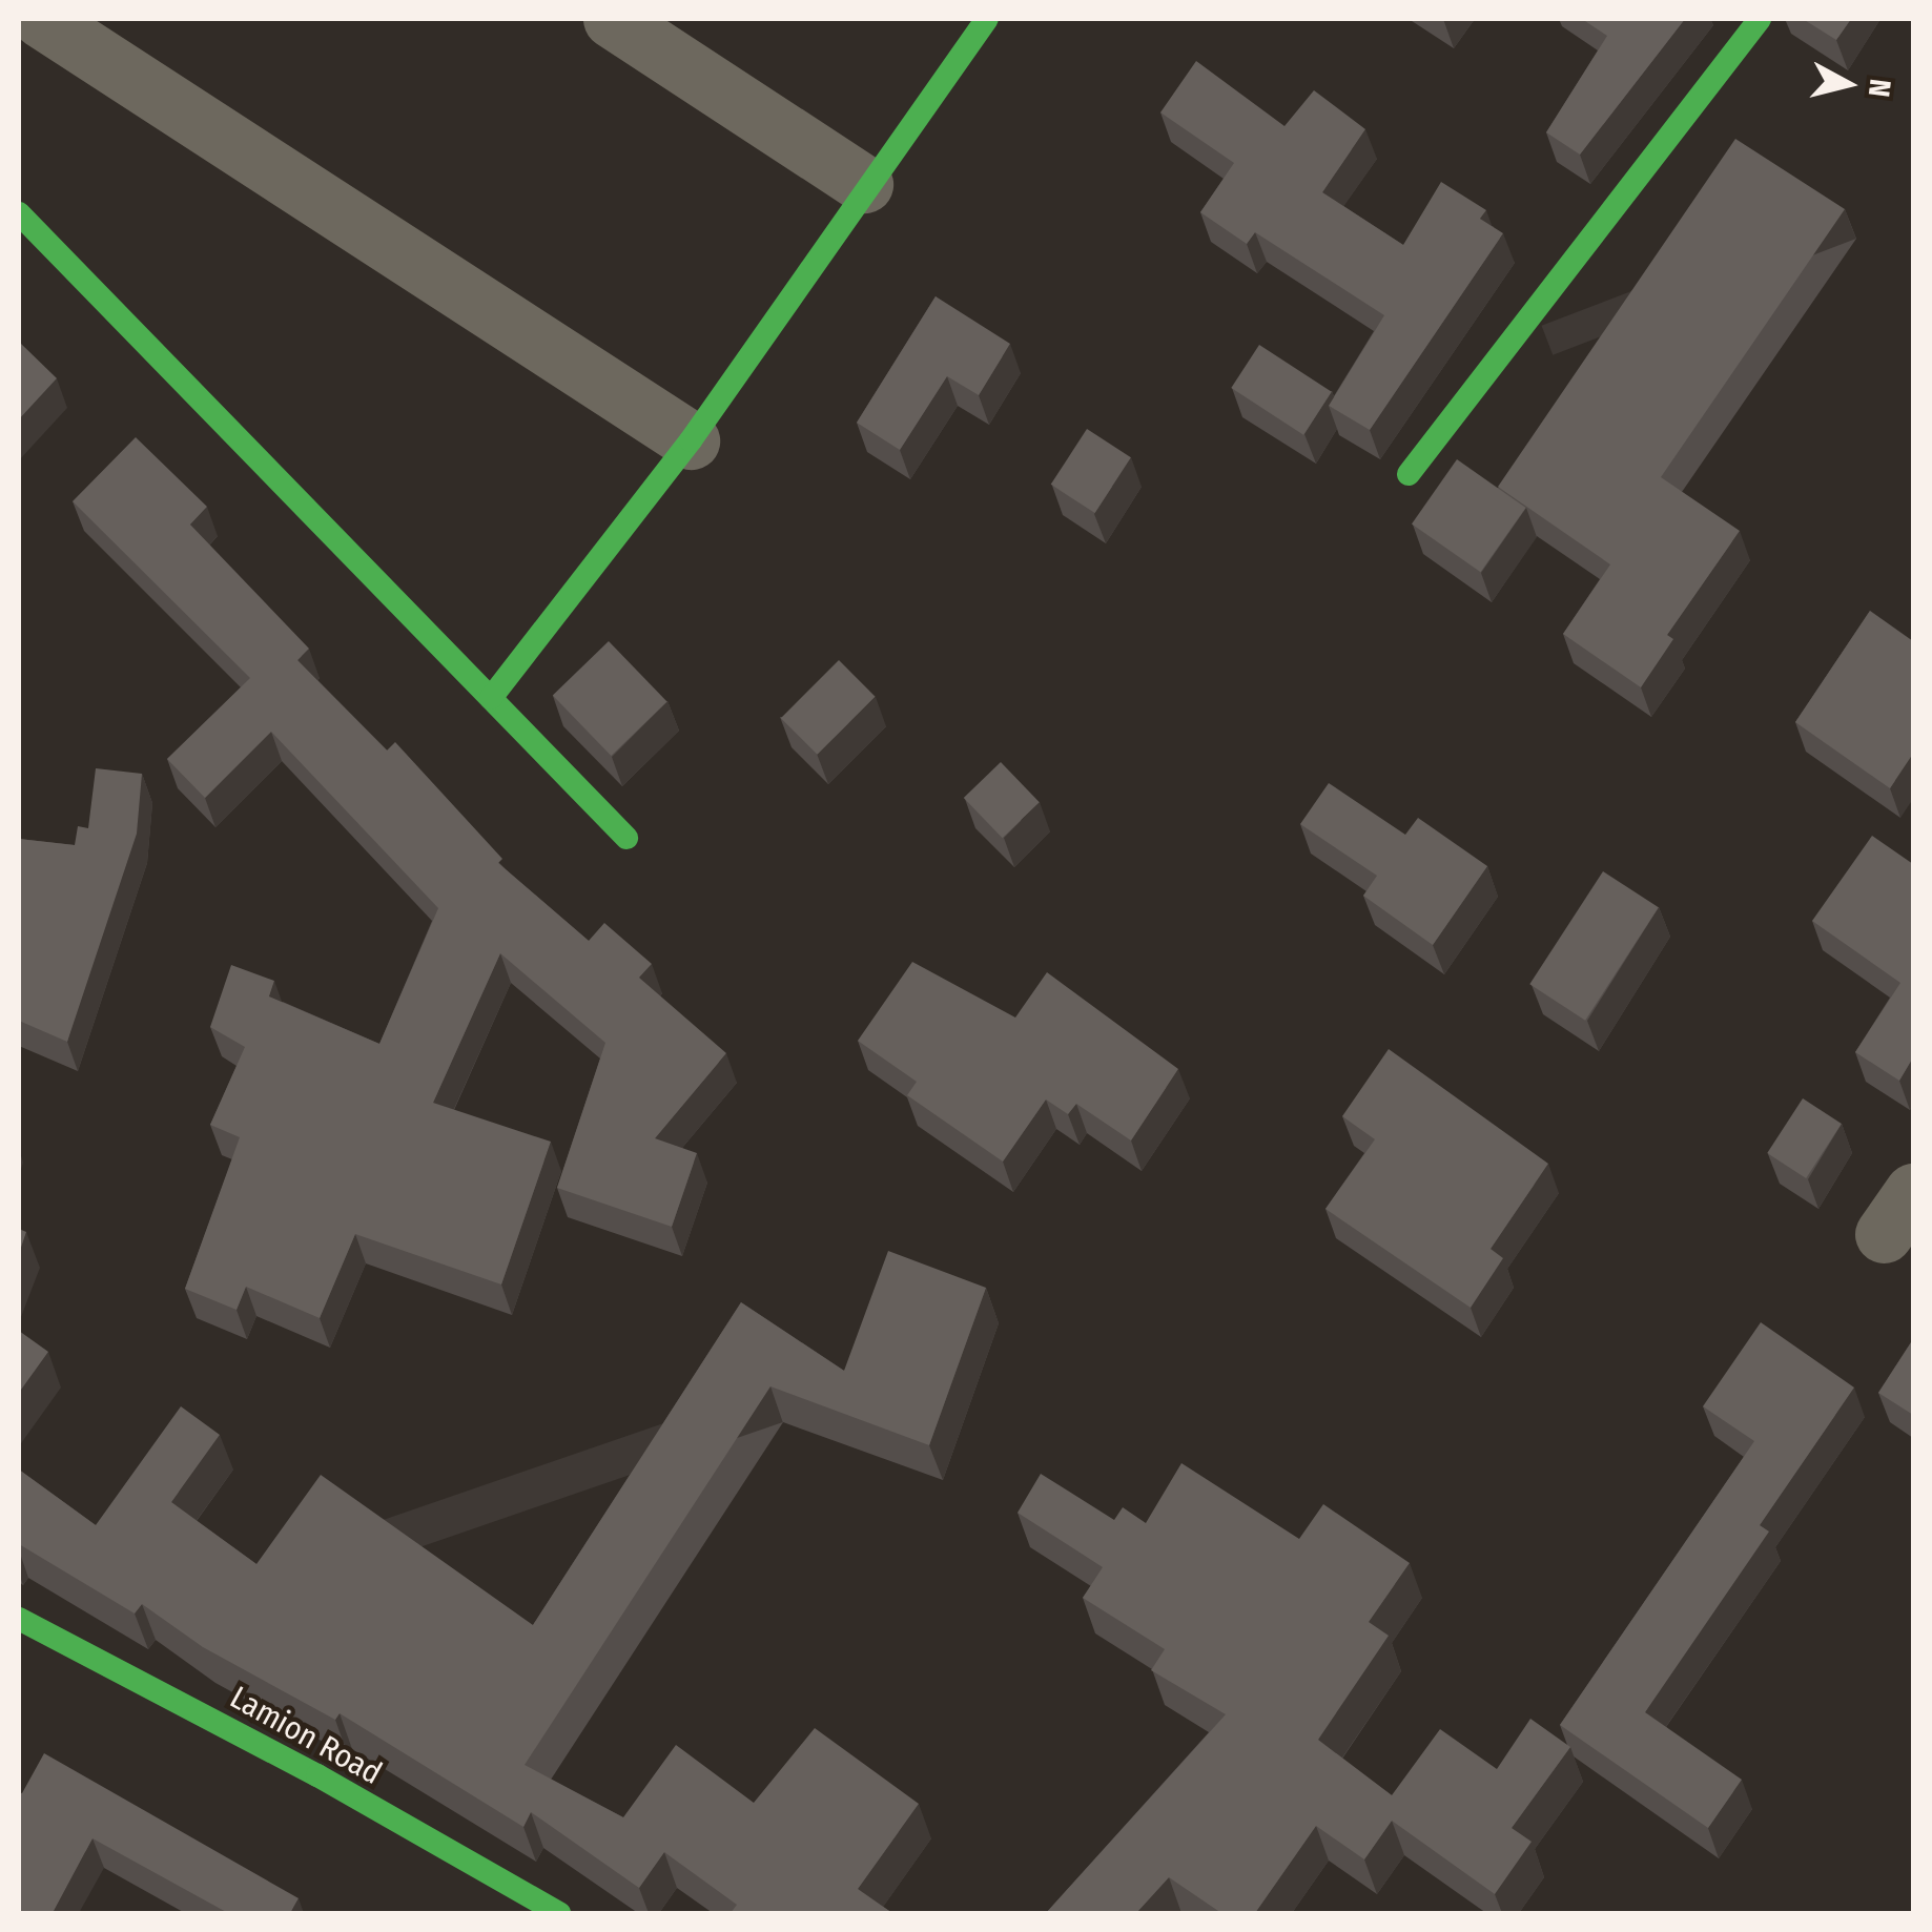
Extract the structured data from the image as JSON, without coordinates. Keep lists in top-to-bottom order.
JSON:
{
  "streets": {
    "street": ["Lamion Road"]
  },
  "north": "right"
}
